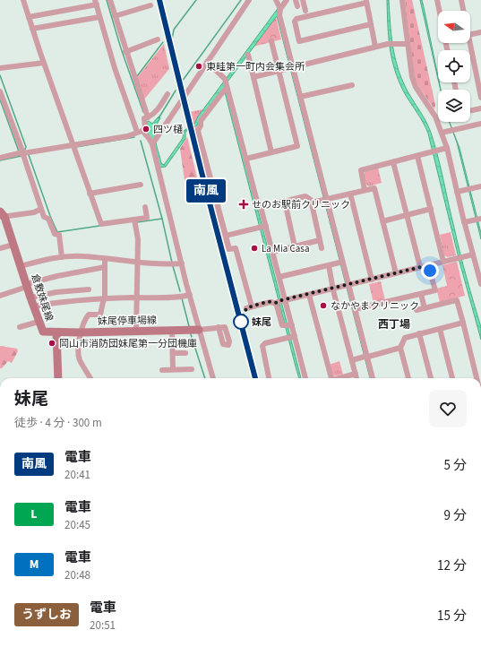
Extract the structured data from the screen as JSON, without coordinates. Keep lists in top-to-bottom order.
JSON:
{
  "streets": {
    "main road": ["倉敷妹尾線", "妹尾停車場線"]
  },
  "crossings": [
    ["倉敷妹尾線", "妹尾停車場線"]
  ],
  "districts": ["西丁場"],
  "places": {
    "other": [
      "東畦第一町内会集会所",
      "四ツ樋",
      "La Mia Casa",
      "なかやまクリニック",
      "妹尾",
      "岡山市消防団妹尾第一分団機庫"
    ],
    "health": ["せのお駅前クリニック"]
  },
  "north": "left",
  "page": {
    "on_map": "南風",
    "heading": ["妹尾", "徒歩 · 4 分 · 300 m"],
    "list": [
      {
        "mark": "南風",
        "name": "電車",
        "note": "20:41",
        "value": "5 分"
      },
      {
        "mark": "L",
        "name": "電車",
        "note": "20:45",
        "value": "9 分"
      },
      {
        "mark": "M",
        "name": "電車",
        "note": "20:48",
        "value": "12 分"
      },
      {
        "mark": "うずしお",
        "name": "電車",
        "note": "20:51",
        "value": "15 分"
      }
    ]
  }
}
